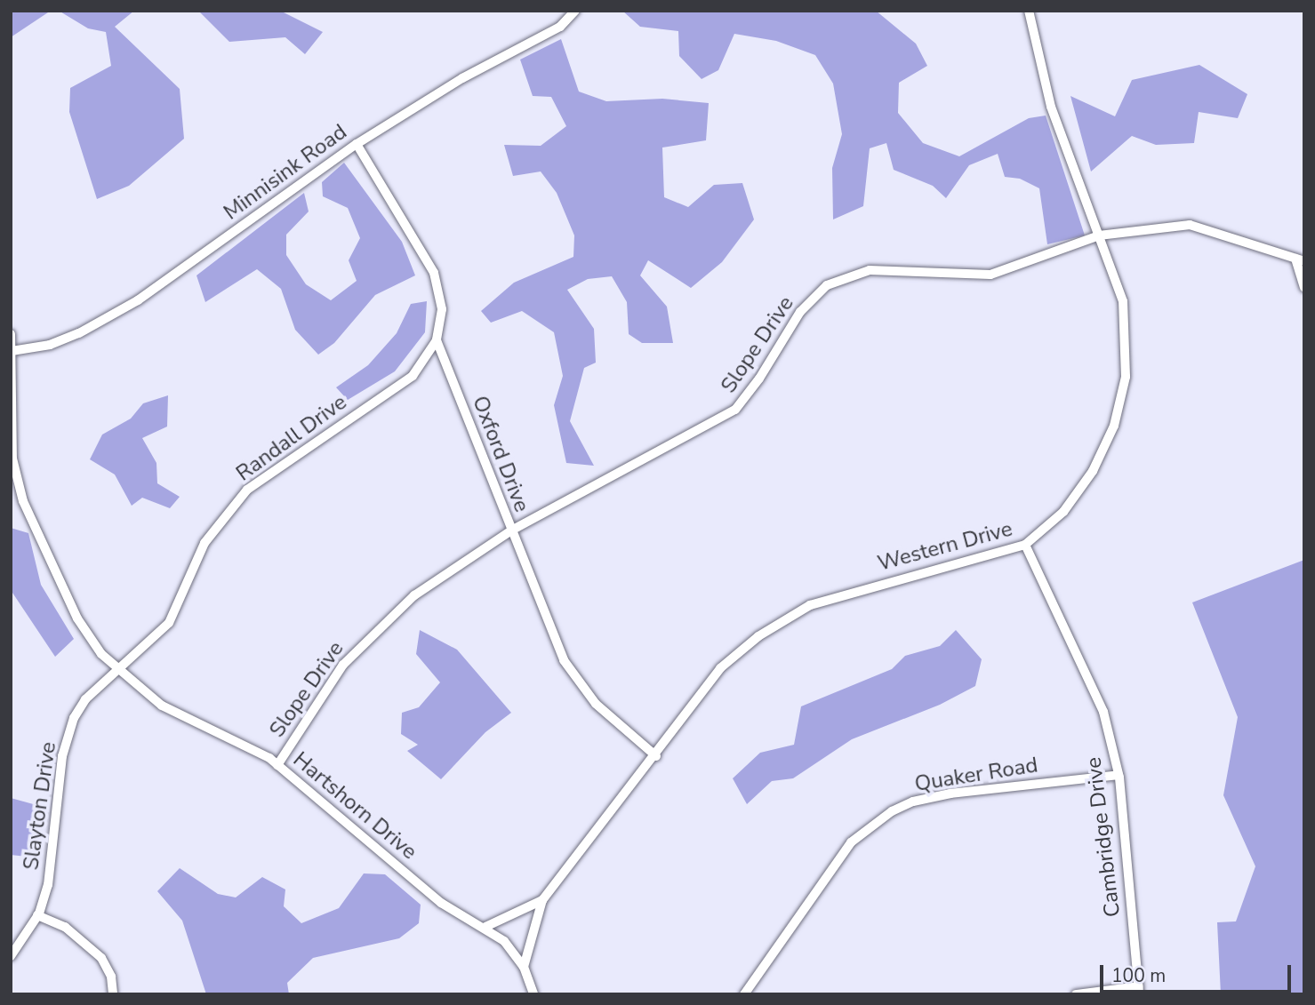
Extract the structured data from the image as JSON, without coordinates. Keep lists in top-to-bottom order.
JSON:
{
  "streets": {
    "street": [
      "Minnisink Road",
      "Slope Drive",
      "Randall Drive",
      "Oxford Drive",
      "Western Drive",
      "Quaker Road",
      "Slayton Drive",
      "Hartshorn Drive",
      "Cambridge Drive"
    ]
  },
  "crossings": [
    ["Minnisink Road", "Hartshorn Drive"],
    ["Slope Drive", "Oxford Drive"],
    ["Slope Drive", "Western Drive"],
    ["Slope Drive", "Hartshorn Drive"],
    ["Randall Drive", "Oxford Drive"],
    ["Randall Drive", "Slayton Drive"],
    ["Randall Drive", "Hartshorn Drive"],
    ["Oxford Drive", "Western Drive"],
    ["Western Drive", "Hartshorn Drive"],
    ["Western Drive", "Cambridge Drive"],
    ["Quaker Road", "Cambridge Drive"],
    ["Slayton Drive", "Hartshorn Drive"]
  ],
  "scale_bar": "100 m"
}
